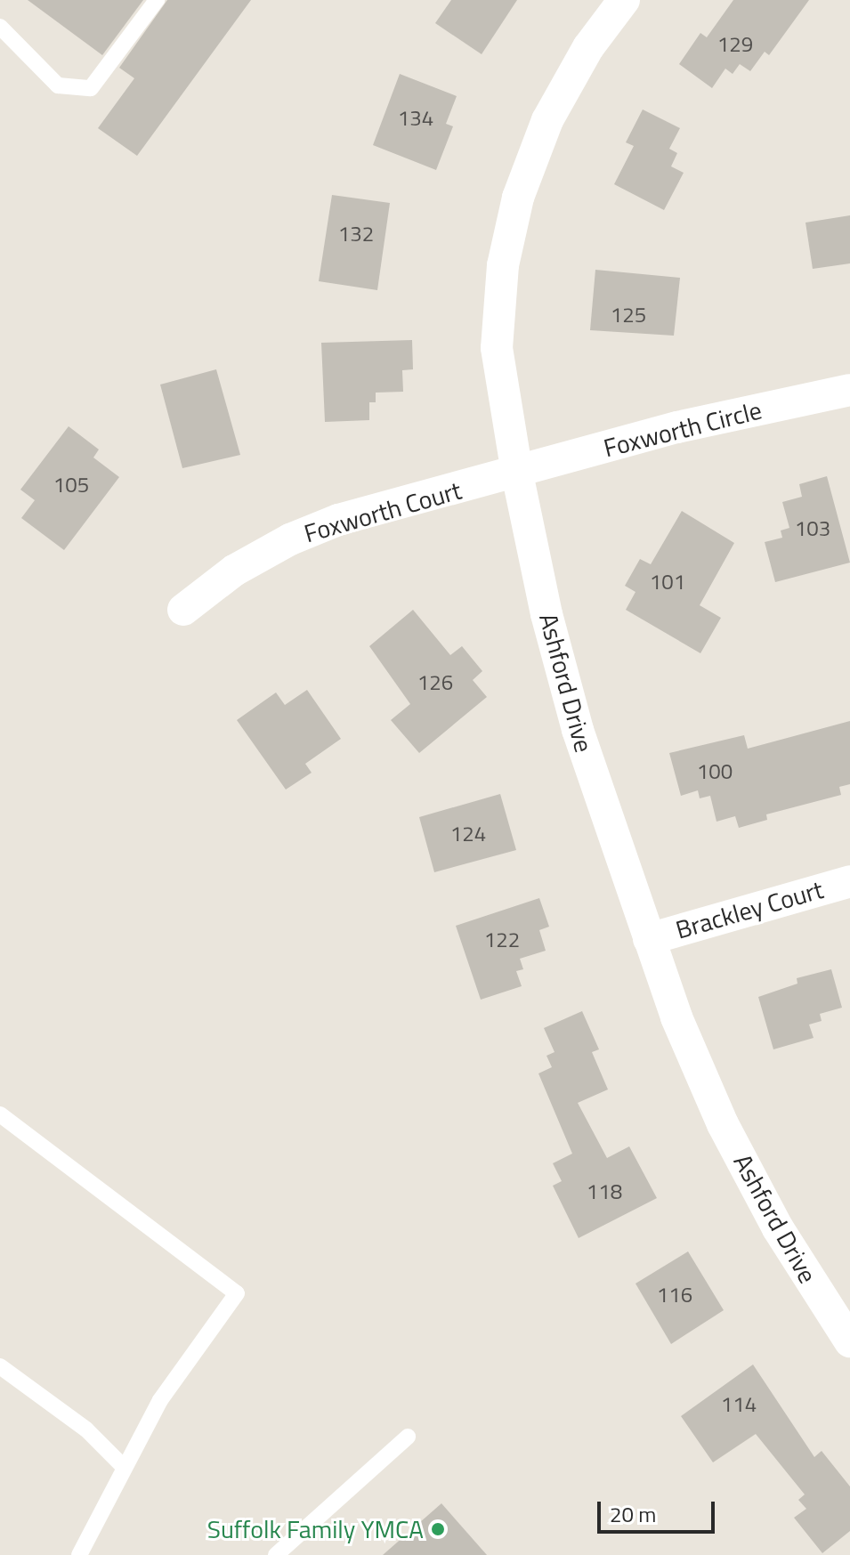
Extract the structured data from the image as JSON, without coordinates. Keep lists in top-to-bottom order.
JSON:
{
  "streets": {
    "street": [
      "Foxworth Circle",
      "Foxworth Court",
      "Ashford Drive",
      "Brackley Court"
    ]
  },
  "crossings": [
    ["Foxworth Circle", "Foxworth Court"],
    ["Foxworth Circle", "Ashford Drive"],
    ["Foxworth Court", "Ashford Drive"],
    ["Ashford Drive", "Brackley Court"]
  ],
  "places": ["Suffolk Family YMCA"],
  "house_numbers": [
    "129",
    "134",
    "132",
    "125",
    "105",
    "103",
    "101",
    "126",
    "100",
    "124",
    "122",
    "118",
    "116",
    "114"
  ],
  "scale_bar": "20 m"
}
